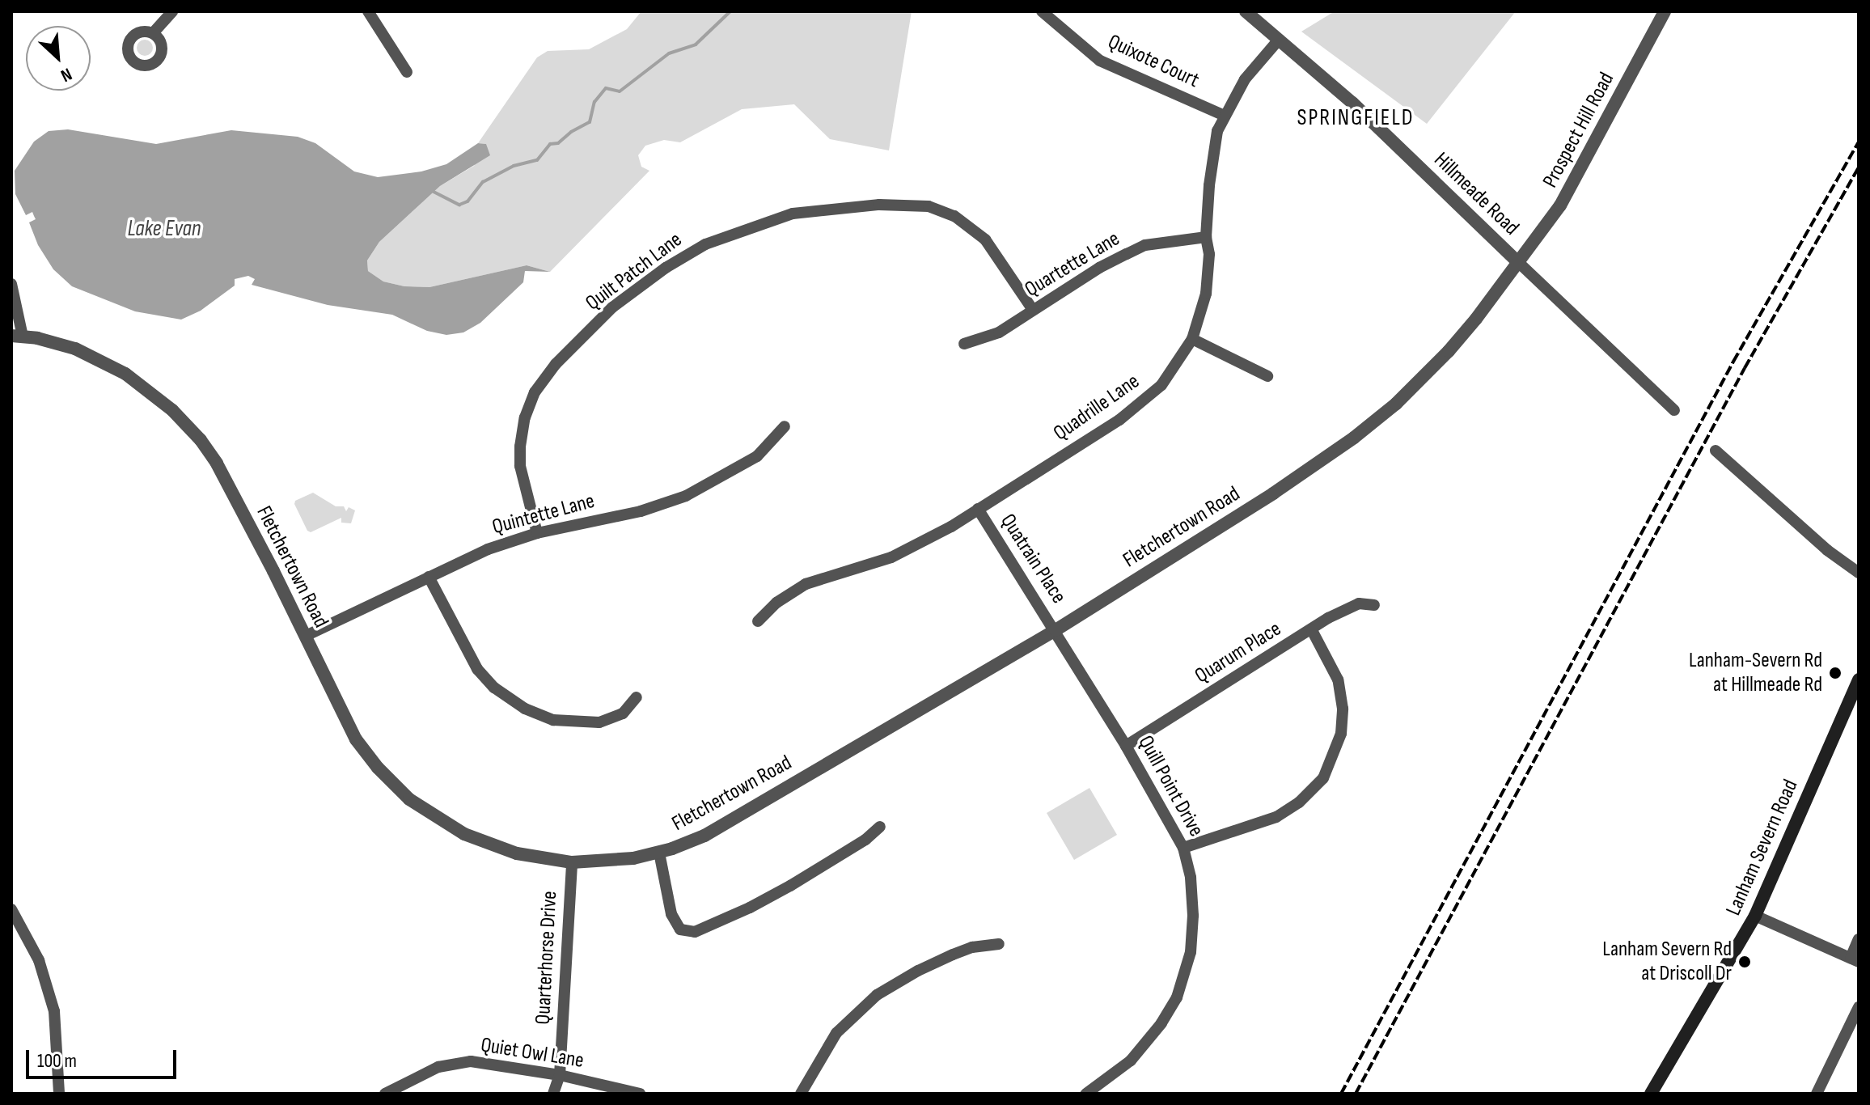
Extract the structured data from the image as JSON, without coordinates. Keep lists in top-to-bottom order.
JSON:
{
  "streets": {
    "main road": ["Lanham Severn Road"],
    "street": [
      "Quixote Court",
      "Prospect Hill Road",
      "Hillmeade Road",
      "Quartette Lane",
      "Quilt Patch Lane",
      "Quadrille Lane",
      "Quintette Lane",
      "Fletchertown Road",
      "Quatrain Place",
      "Quarum Place",
      "Quill Point Drive",
      "Quarterhorse Drive",
      "Quiet Owl Lane"
    ]
  },
  "crossings": [
    ["Quixote Court", "Quadrille Lane"],
    ["Prospect Hill Road", "Hillmeade Road"],
    ["Prospect Hill Road", "Fletchertown Road"],
    ["Hillmeade Road", "Quadrille Lane"],
    ["Hillmeade Road", "Fletchertown Road"],
    ["Quartette Lane", "Quilt Patch Lane"],
    ["Quartette Lane", "Quadrille Lane"],
    ["Quilt Patch Lane", "Quintette Lane"],
    ["Quadrille Lane", "Quatrain Place"],
    ["Quintette Lane", "Fletchertown Road"],
    ["Fletchertown Road", "Quatrain Place"],
    ["Fletchertown Road", "Quill Point Drive"],
    ["Fletchertown Road", "Quarterhorse Drive"],
    ["Quatrain Place", "Quill Point Drive"],
    ["Quarum Place", "Quill Point Drive"],
    ["Quarterhorse Drive", "Quiet Owl Lane"]
  ],
  "districts": ["SPRINGFIELD"],
  "water": ["Lake Evan"],
  "places": ["Lanham-Severn Rd at Hillmeade Rd", "Lanham Severn Rd at Driscoll Dr"],
  "scale_bar": "100 m",
  "north": "bottom right"
}
